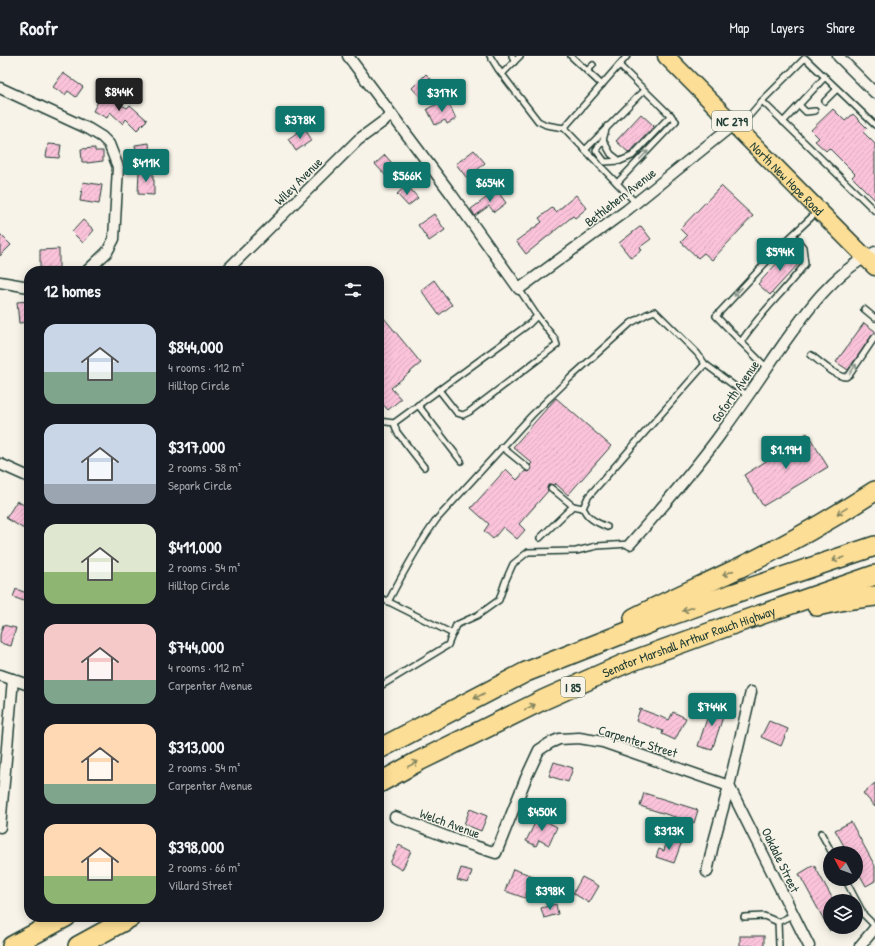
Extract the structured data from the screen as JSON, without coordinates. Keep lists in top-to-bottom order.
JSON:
{
  "streets": {
    "highway": ["Senator Marshall Arthur Rauch Highway", "I 85"],
    "main road": ["NC 279", "North New Hope Road"],
    "street": [
      "Wiley Avenue",
      "Bethlehem Avenue",
      "Goforth Avenue",
      "Carpenter Street",
      "Welch Avenue",
      "Oakdale Street"
    ]
  },
  "crossings": [
    ["North New Hope Road", "Bethlehem Avenue"],
    ["North New Hope Road", "Goforth Avenue"],
    ["Carpenter Street", "Welch Avenue"],
    ["Carpenter Street", "Oakdale Street"]
  ],
  "north": "top left",
  "page": {
    "header": "Roofr",
    "nav": ["Map", "Layers", "Share"],
    "price": [
      "$844K",
      "$317K",
      "$378K",
      "$411K",
      "$566K",
      "$654K",
      "$594K",
      "$1.19M",
      "$744K",
      "$450K",
      "$313K",
      "$398K"
    ],
    "heading": "12 homes",
    "list": [
      {
        "name": "$844,000",
        "note": "4 rooms · 112 m² · Hilltop Circle"
      },
      {
        "name": "$317,000",
        "note": "2 rooms · 58 m² · Separk Circle"
      },
      {
        "name": "$411,000",
        "note": "2 rooms · 54 m² · Hilltop Circle"
      },
      {
        "name": "$744,000",
        "note": "4 rooms · 112 m² · Carpenter Avenue"
      },
      {
        "name": "$313,000",
        "note": "2 rooms · 54 m² · Carpenter Avenue"
      },
      {
        "name": "$398,000",
        "note": "2 rooms · 66 m² · Villard Street"
      }
    ]
  }
}
